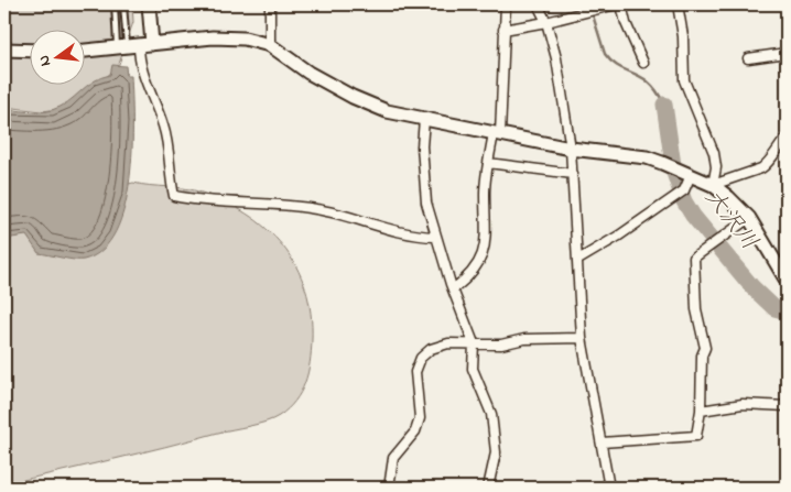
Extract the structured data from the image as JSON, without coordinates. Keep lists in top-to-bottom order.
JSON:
{
  "water": ["大沢川"],
  "north": "left"
}
